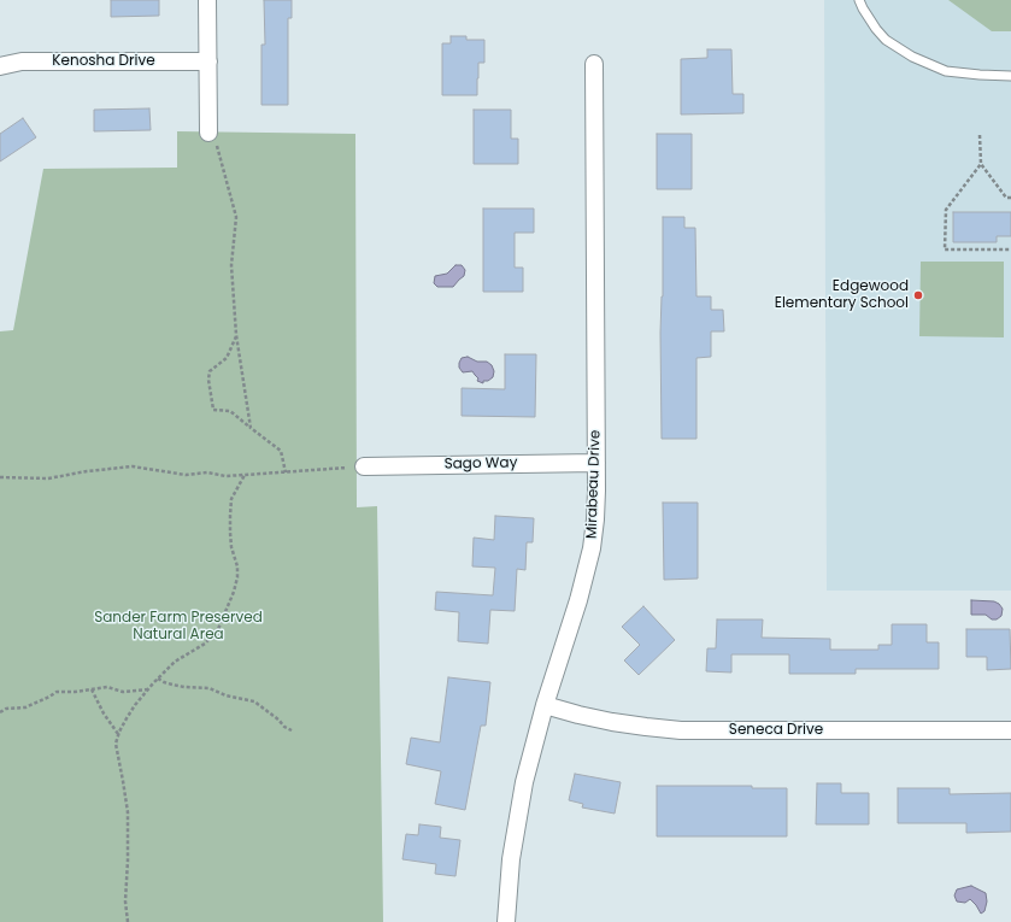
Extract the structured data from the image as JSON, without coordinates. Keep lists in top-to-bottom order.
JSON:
{
  "streets": {
    "street": [
      "Kenosha Drive",
      "Sago Way",
      "Mirabeau Drive",
      "Seneca Drive"
    ]
  },
  "crossings": [
    ["Sago Way", "Mirabeau Drive"],
    ["Mirabeau Drive", "Seneca Drive"]
  ],
  "parks": ["Sander Farm Preserved Natural Area"],
  "places": ["Edgewood Elementary School"]
}
